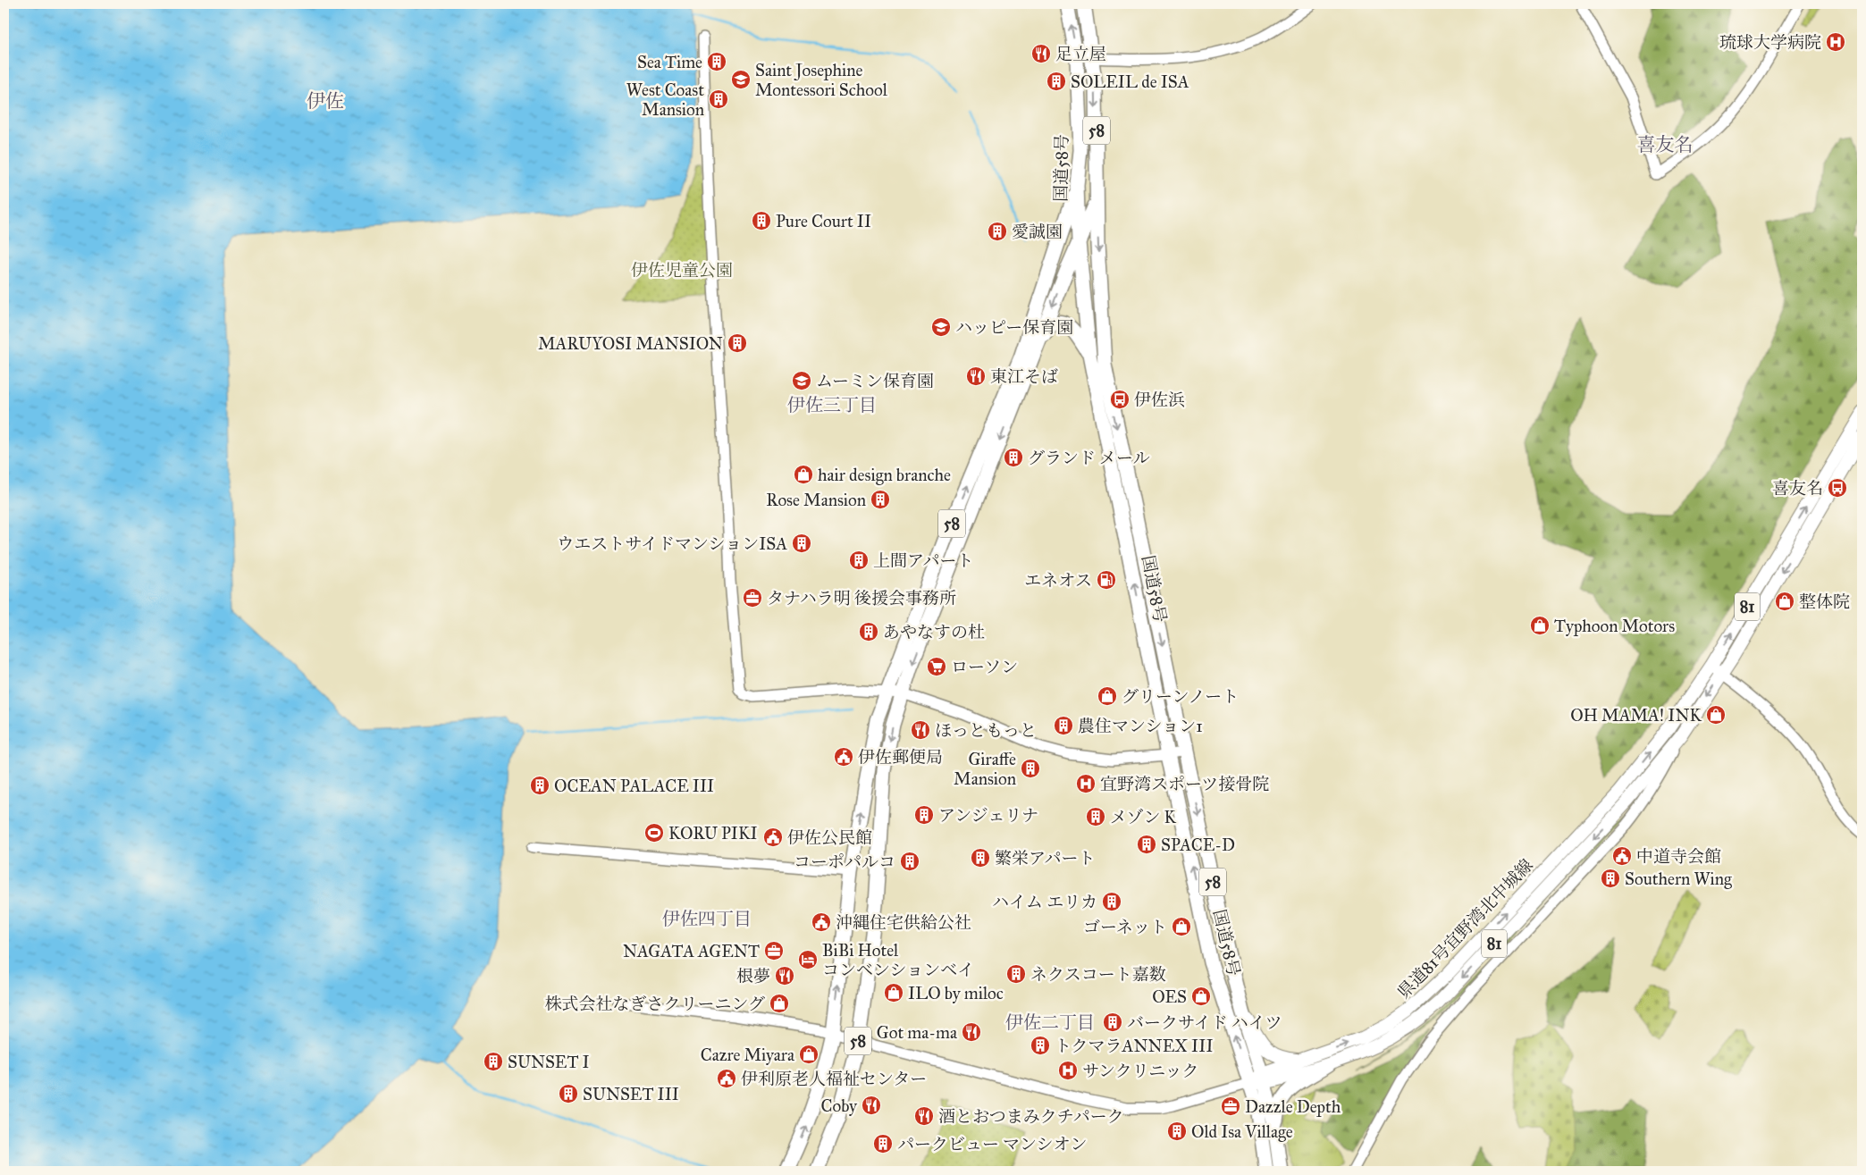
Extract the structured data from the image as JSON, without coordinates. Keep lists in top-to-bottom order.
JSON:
{
  "streets": {
    "highway": ["58", "国道58号"],
    "main road": ["81", "県道81号宜野湾北中城線"]
  },
  "crossings": [
    ["58", "国道58号"],
    ["国道58号", "県道81号宜野湾北中城線"]
  ],
  "districts": [
    "伊佐",
    "喜友名",
    "伊佐三丁目",
    "伊佐四丁目",
    "伊佐二丁目"
  ],
  "parks": ["伊佐児童公園"],
  "places": {
    "hospital": ["琉球大学病院", "宜野湾スポーツ接骨院", "サンクリニック"],
    "restaurant": [
      "足立屋",
      "東江そば",
      "ほっともっと",
      "根夢",
      "Got ma-ma",
      "Coby",
      "酒とおつまみクチパーク"
    ],
    "building": [
      "Sea Time",
      "SOLEIL de ISA",
      "West Coast Mansion",
      "Pure Court II",
      "愛誠園",
      "MARUYOSI MANSION",
      "グランド メール",
      "Rose Mansion",
      "ウエストサイドマンションISA",
      "上間アパート",
      "あやなすの杜",
      "農住マンション1",
      "Giraffe Mansion",
      "OCEAN PALACE III",
      "アンジェリナ",
      "メゾン K",
      "SPACE-D",
      "繁栄アパート",
      "コーポパルコ",
      "Southern Wing",
      "ハイム エリカ",
      "ネクスコート嘉数",
      "バークサイド ハイツ",
      "トクマラANNEX III",
      "SUNSET I",
      "SUNSET III",
      "Old Isa Village",
      "パークビュー マンシオン"
    ],
    "school or university": ["Saint Josephine Montessori School", "ハッピー保育園", "ムーミン保育園"],
    "bus stop": ["伊佐浜", "喜友名"],
    "shop": [
      "hair design branche",
      "整体院",
      "Typhoon Motors",
      "グリーンノート",
      "OH MAMA! INK",
      "ゴーネット",
      "ILO by miloc",
      "OES",
      "株式会社なぎさクリーニング",
      "Cazre Miyara"
    ],
    "fuel station": ["エネオス"],
    "office": ["タナハラ明 後援会事務所", "NAGATA AGENT", "Dazzle Depth"],
    "supermarket": ["ローソン"],
    "public building": [
      "伊佐郵便局",
      "伊佐公民館",
      "中道寺会館",
      "沖縄住宅供給公社",
      "伊利原老人福祉センター"
    ],
    "sports": ["KORU PIKI"],
    "hotel": ["BiBi Hotel コンベンションベイ"]
  }
}
